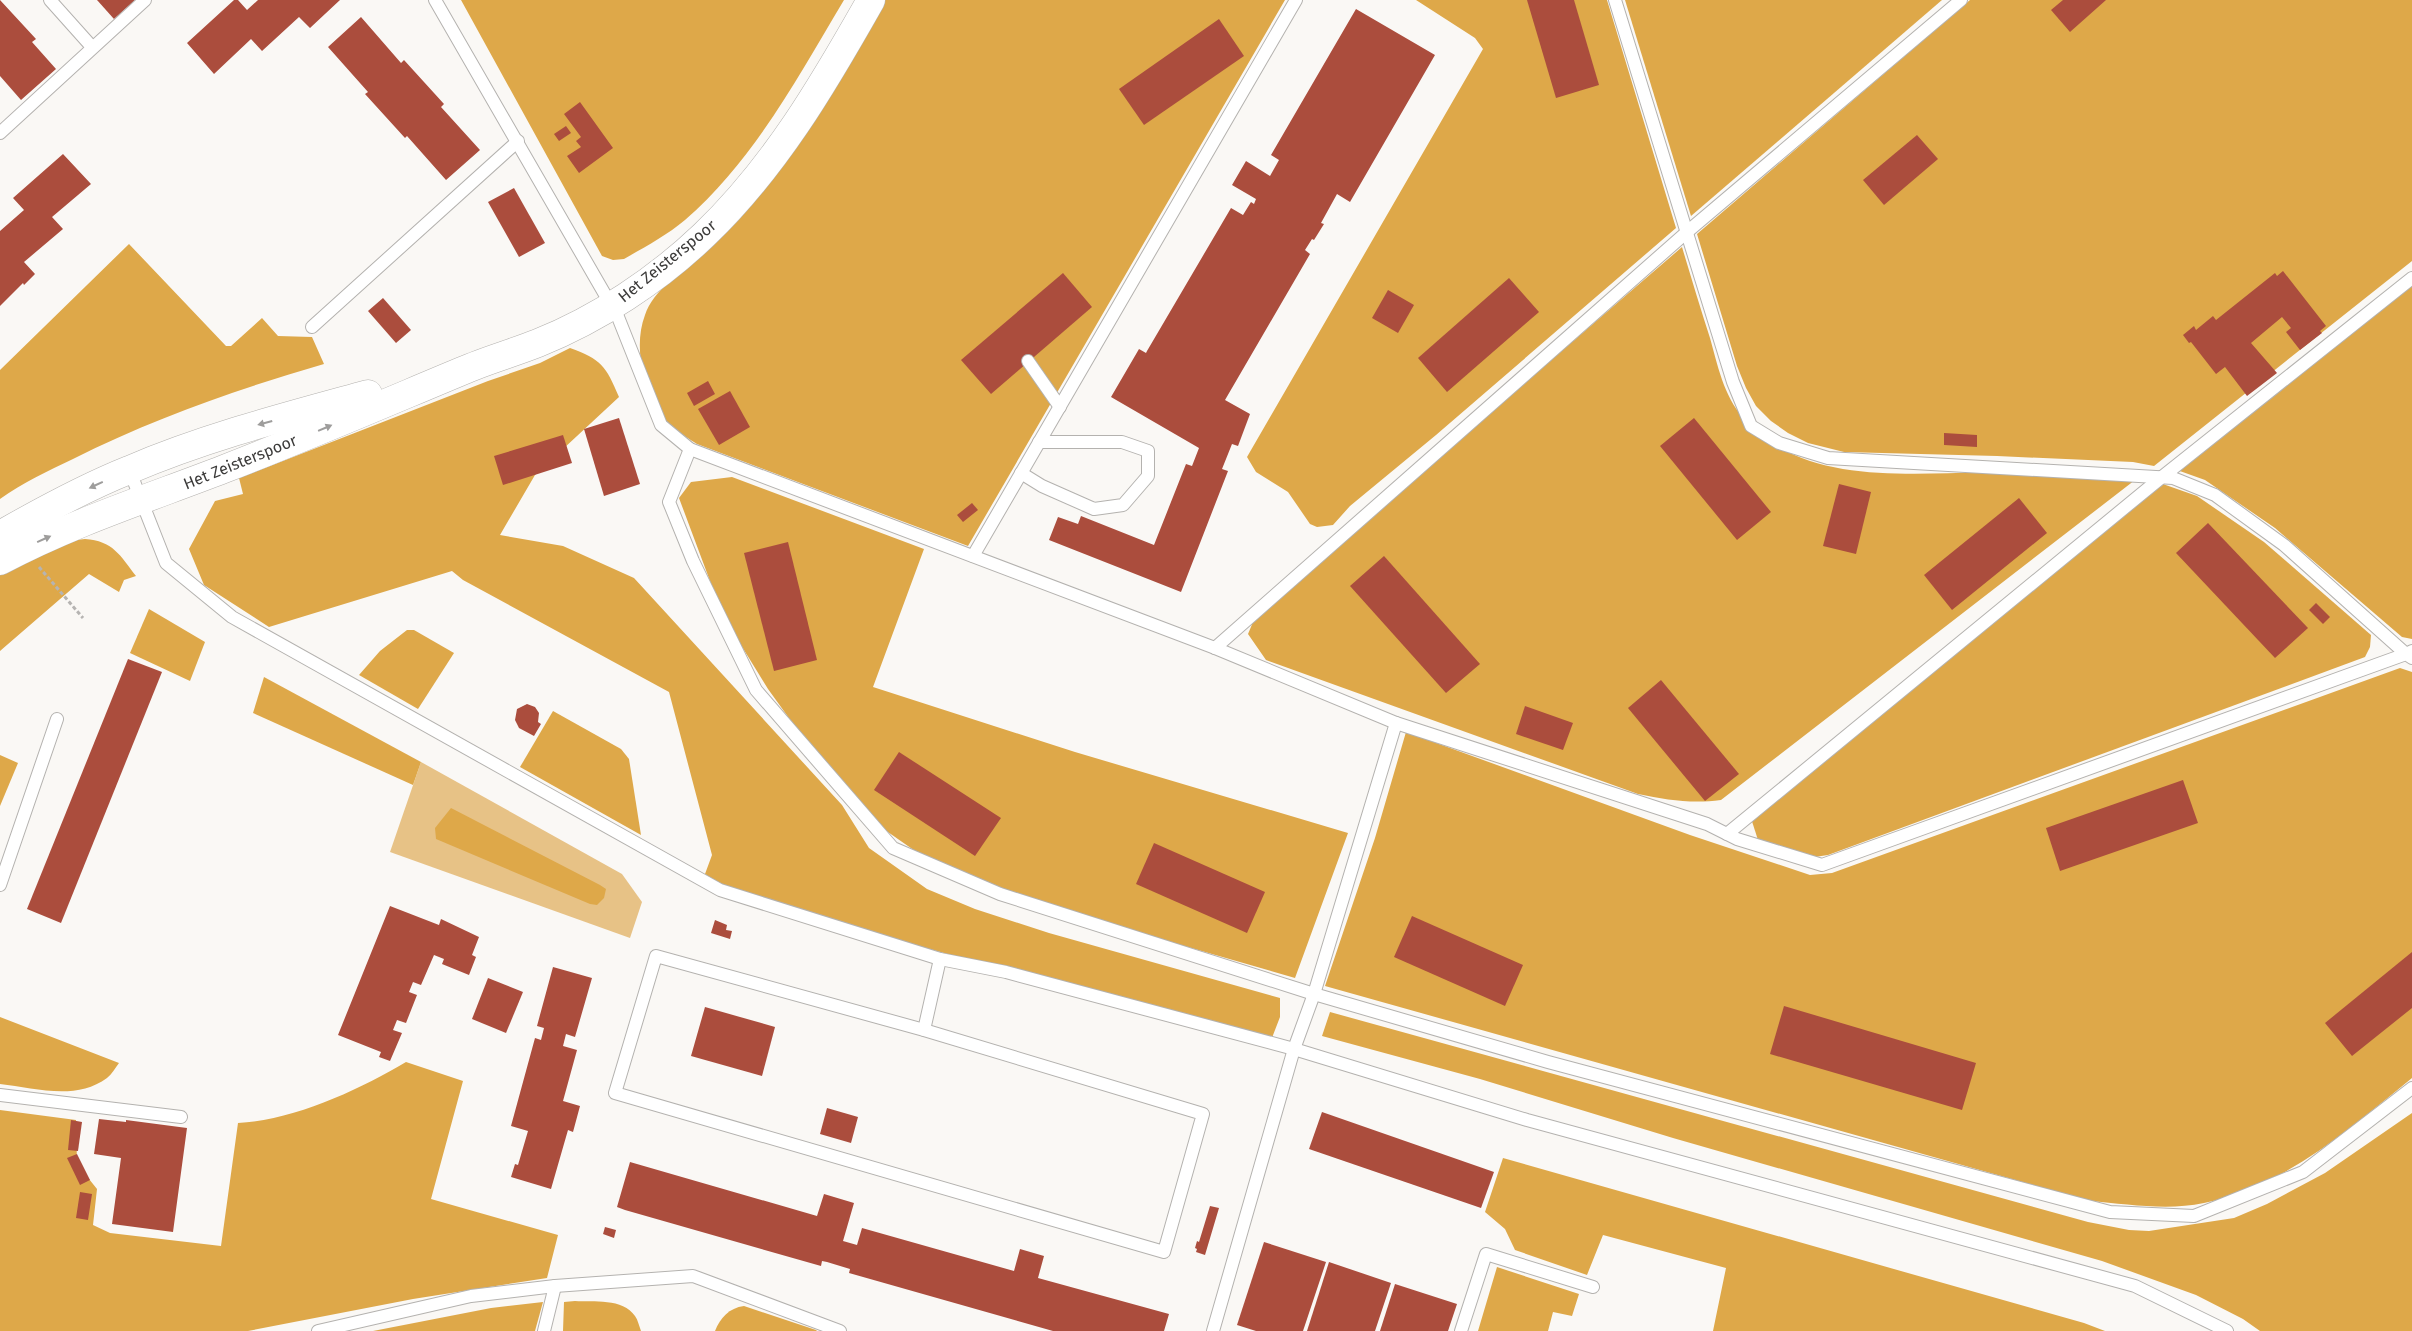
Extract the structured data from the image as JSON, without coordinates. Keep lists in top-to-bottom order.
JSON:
{
  "streets": {
    "street": ["Het Zeisterspoor"]
  }
}
